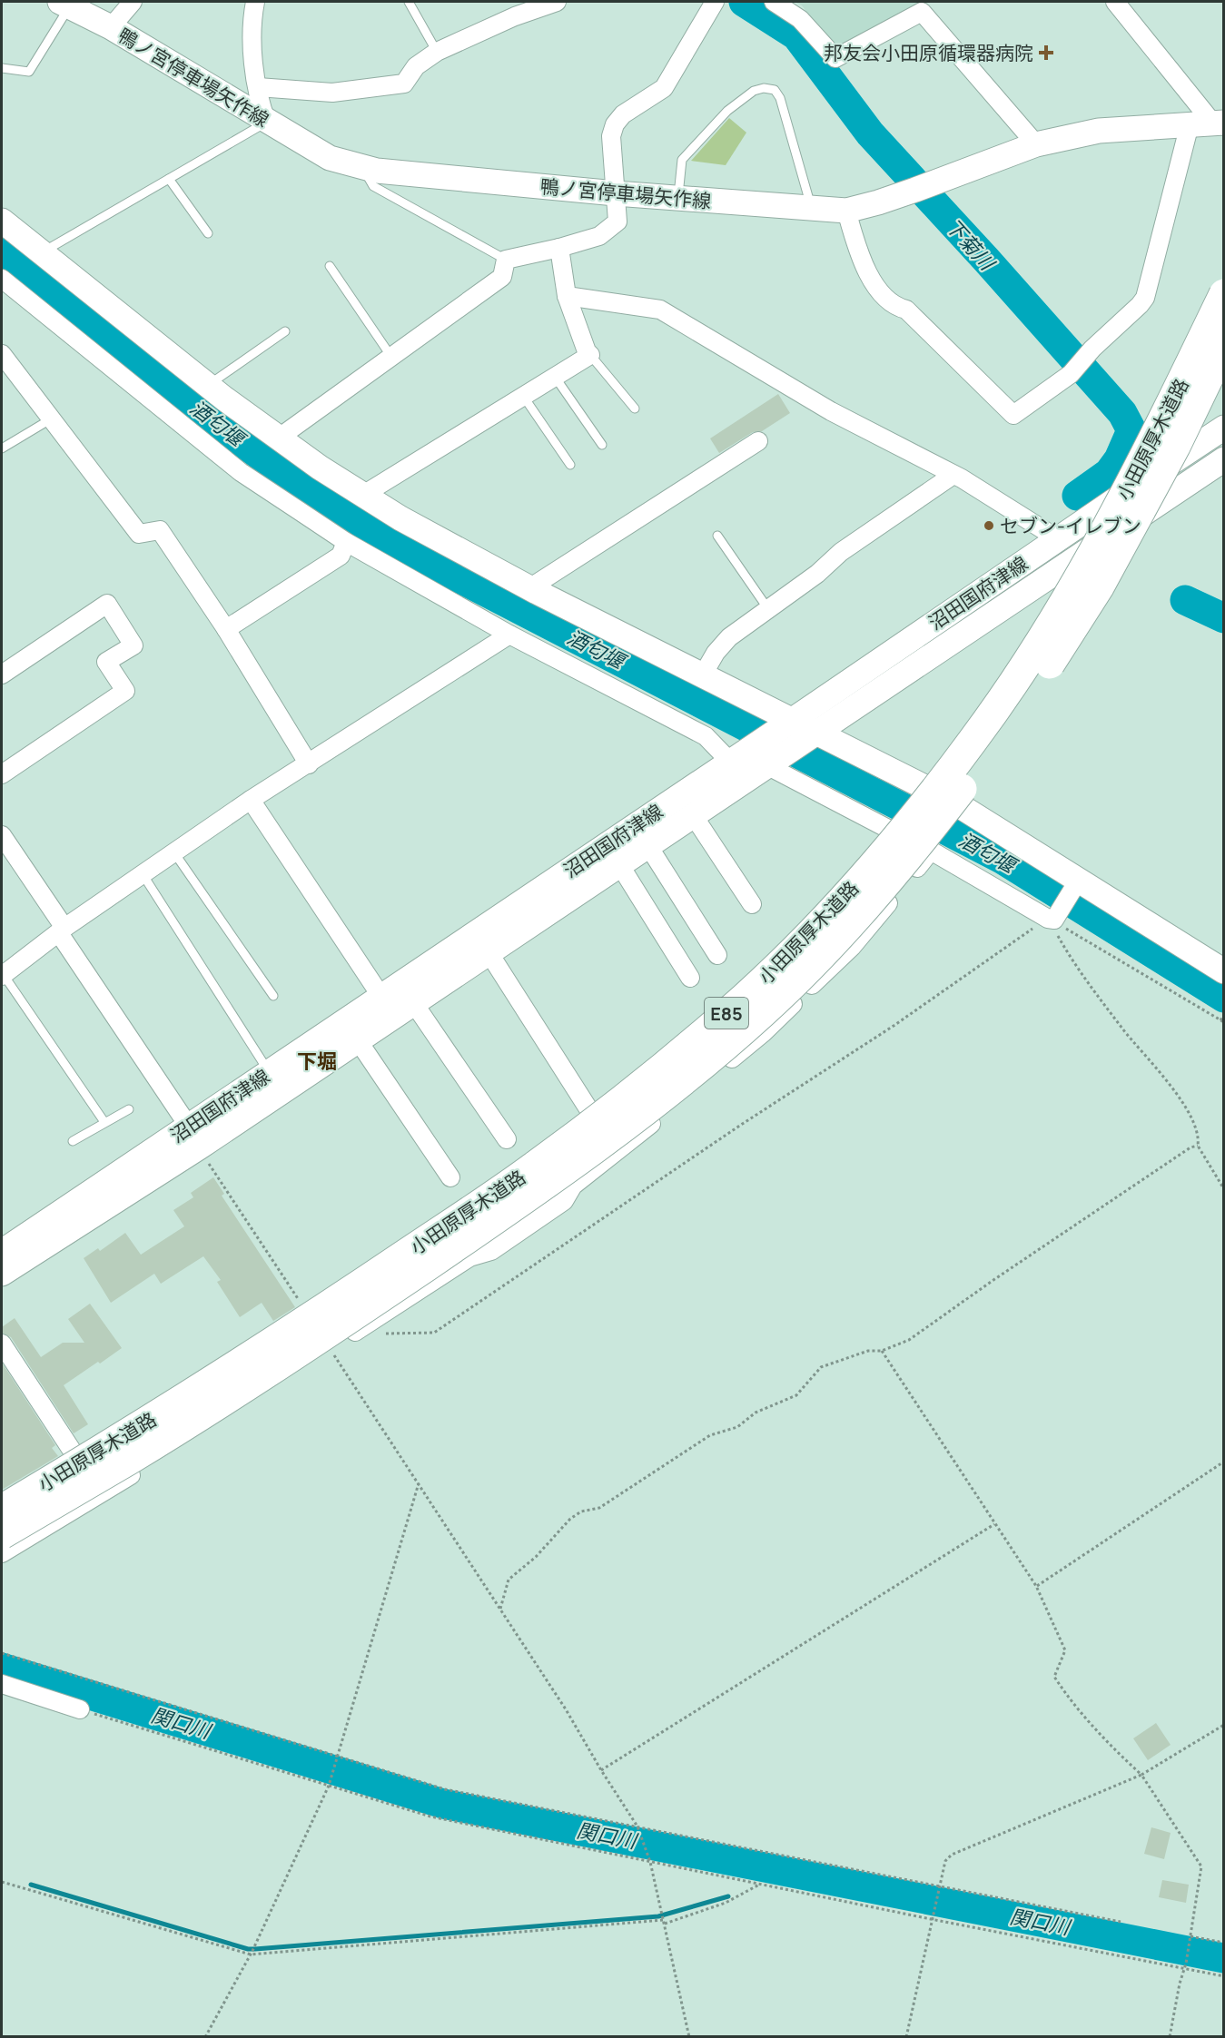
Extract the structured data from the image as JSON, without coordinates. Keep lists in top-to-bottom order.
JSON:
{
  "streets": {
    "highway": ["小田原厚木道路", "E85"],
    "main road": ["鴨ノ宮停車場矢作線", "沼田国府津線"]
  },
  "districts": ["下堀"],
  "water": ["下菊川", "酒匂堰", "関口川"],
  "places": {
    "health": ["邦友会小田原循環器病院"],
    "other": ["セブン-イレブン"]
  }
}
